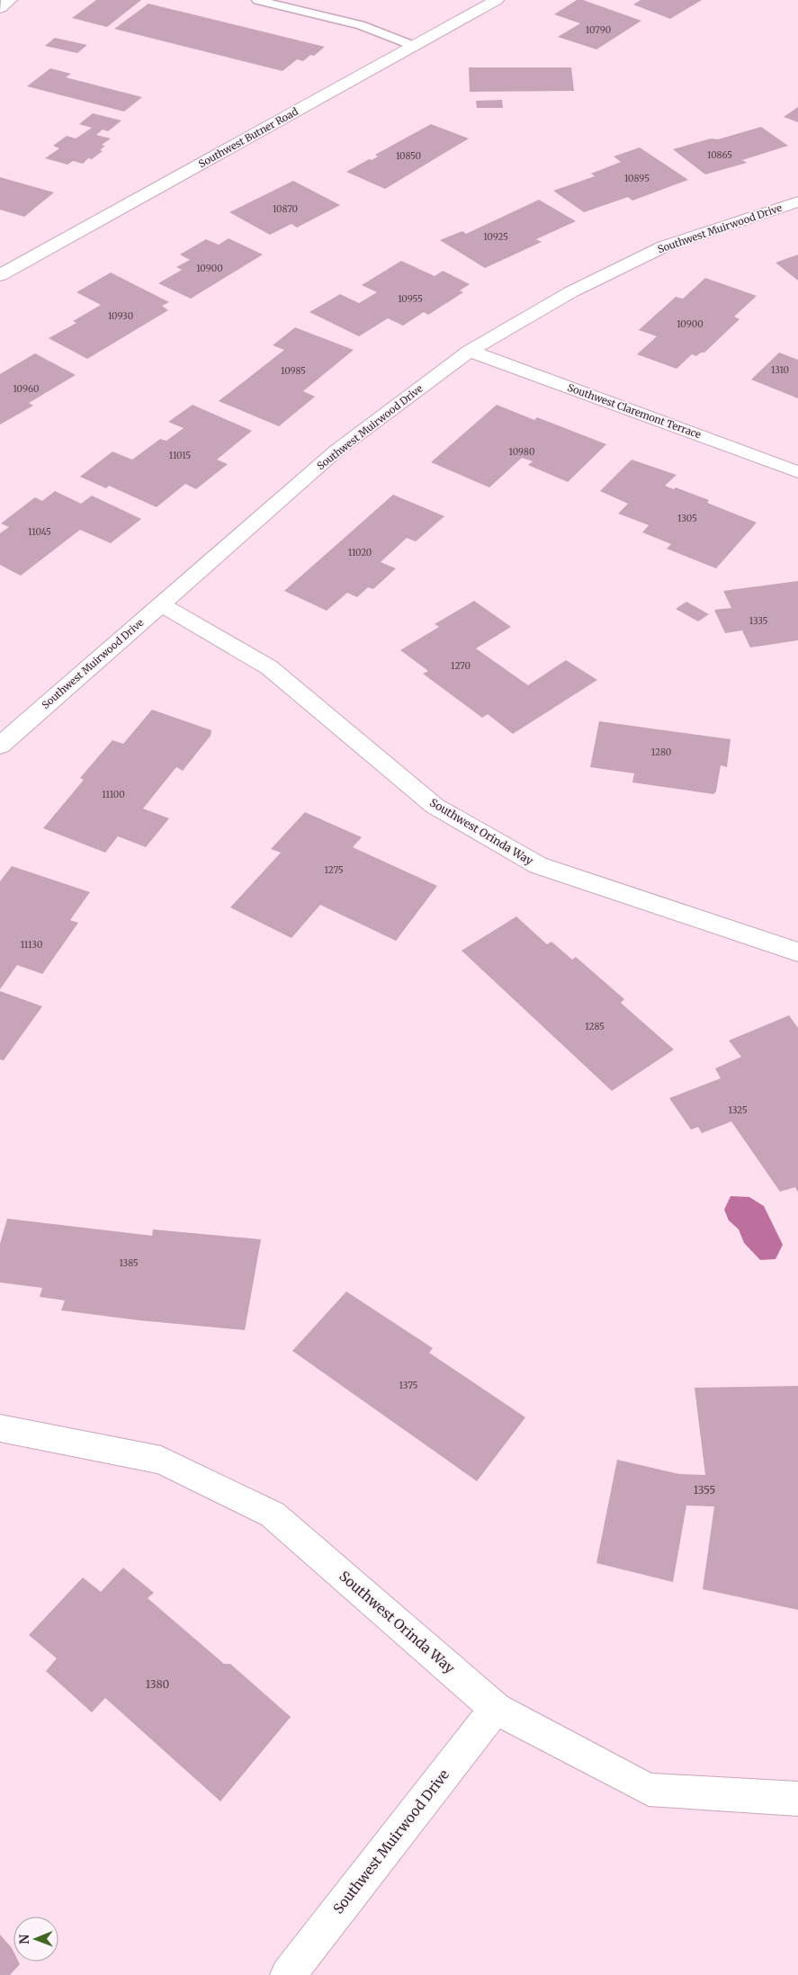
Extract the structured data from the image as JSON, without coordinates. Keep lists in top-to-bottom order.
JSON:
{
  "streets": {
    "main road": [
      "Southwest Butner Road",
      "Southwest Muirwood Drive",
      "Southwest Claremont Terrace",
      "Southwest Orinda Way"
    ]
  },
  "crossings": [
    ["Southwest Muirwood Drive", "Southwest Claremont Terrace"],
    ["Southwest Muirwood Drive", "Southwest Orinda Way"]
  ],
  "house_numbers": [
    "10790",
    "10865",
    "10850",
    "10895",
    "10870",
    "10925",
    "10900",
    "10955",
    "10930",
    "10900",
    "1310",
    "10985",
    "10960",
    "10980",
    "11015",
    "1305",
    "11045",
    "11020",
    "1335",
    "1270",
    "1280",
    "11100",
    "1275",
    "11130",
    "1285",
    "1325",
    "1385",
    "1375",
    "1355",
    "1380"
  ],
  "north": "left"
}
